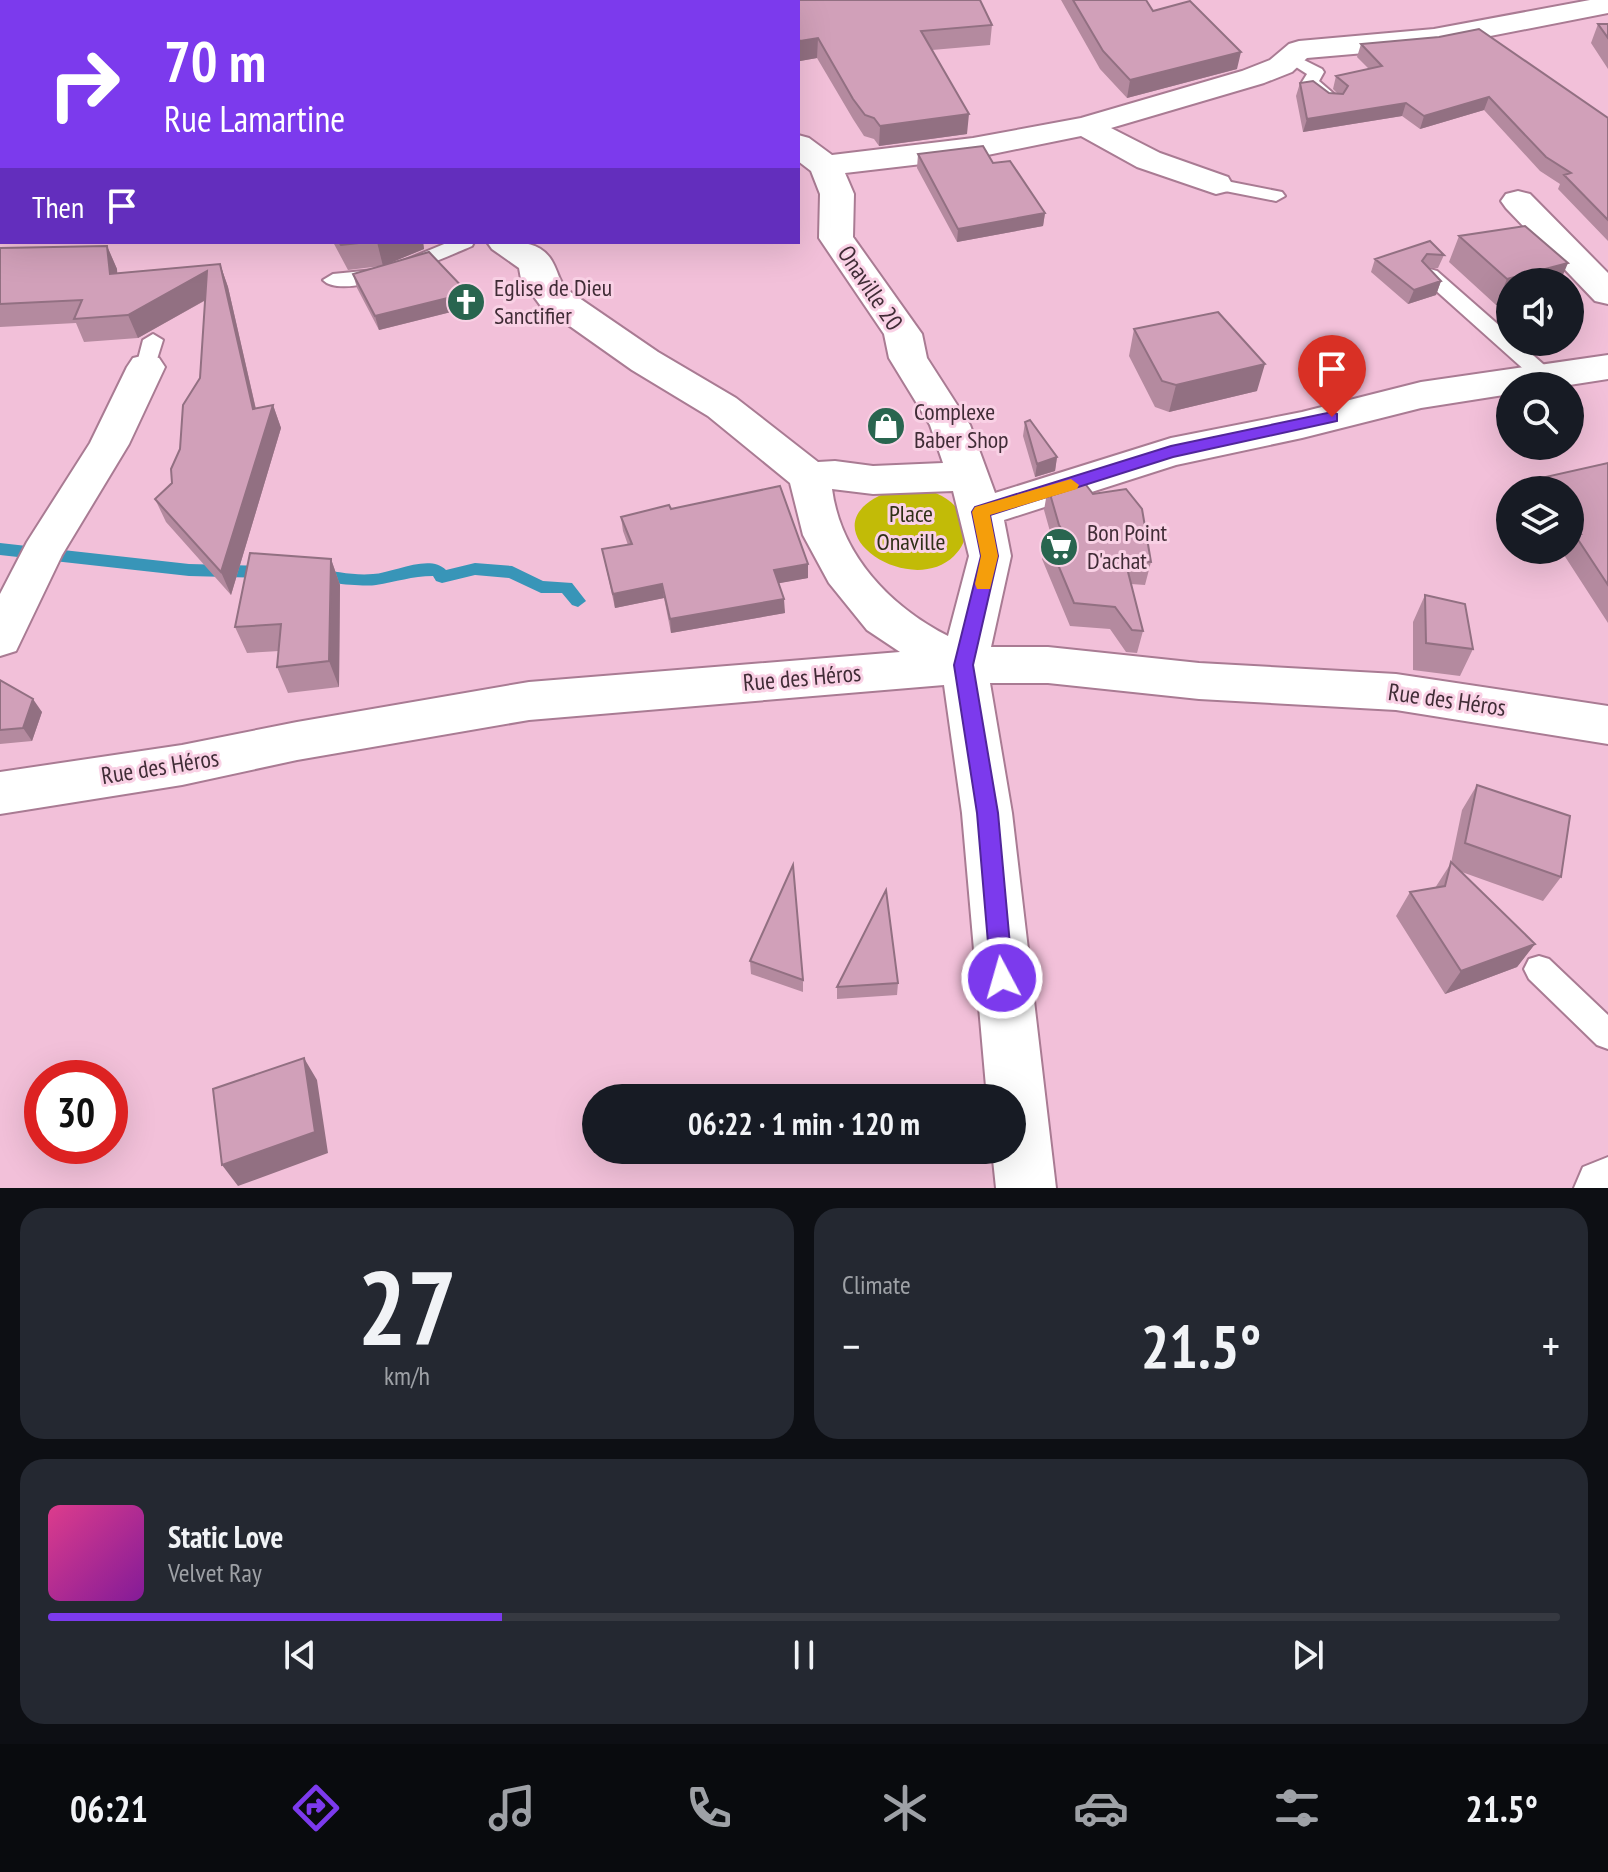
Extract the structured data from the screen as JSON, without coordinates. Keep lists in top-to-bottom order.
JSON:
{
  "streets": {
    "street": ["Onaville 20", "Rue des Héros"]
  },
  "crossings": [
    ["Onaville 20", "Rue des Héros"]
  ],
  "parks": ["Place Onaville"],
  "places": {
    "church": ["Eglise de Dieu Sanctifier"],
    "shop": ["Complexe Baber Shop"],
    "supermarket": ["Bon Point D'achat"]
  },
  "page": {
    "turn": ["70 m", "Rue Lamartine"],
    "then": "Then",
    "limit": "30",
    "trip": "06:22 · 1 min · 120 m",
    "tile": [
      ["27", "km/h"],
      "Climate"
    ],
    "heat": ["−", "21.5°", "+"],
    "song": ["Static Love", "Velvet Ray"],
    "tabs": ["06:21", "21.5°"]
  }
}
